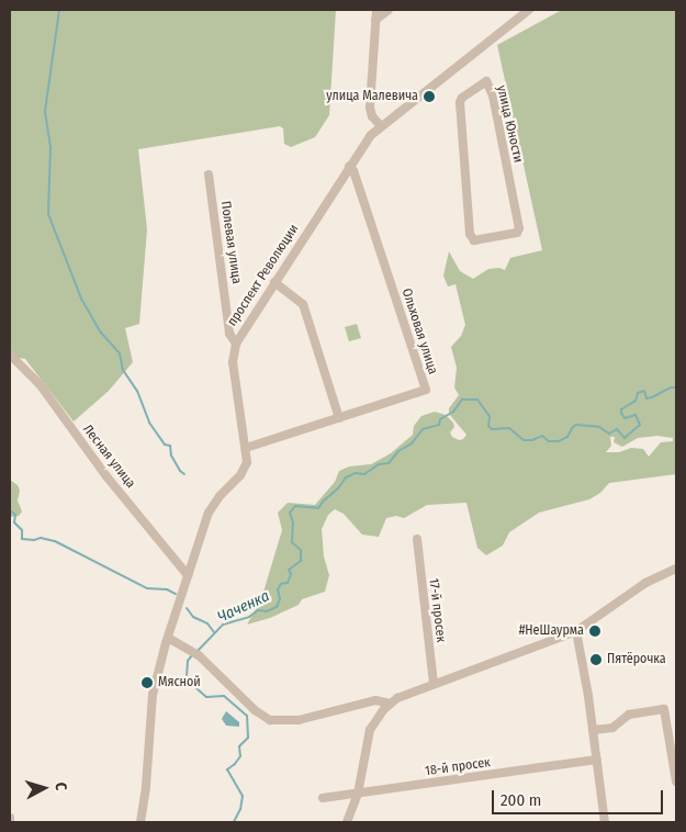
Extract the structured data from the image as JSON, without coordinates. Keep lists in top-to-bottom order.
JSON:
{
  "streets": {
    "street": [
      "улица Юности",
      "Полевая улица",
      "проспект Революции",
      "Ольховая улица",
      "Лесная улица",
      "17-й просек",
      "18-й просек"
    ]
  },
  "crossings": [
    ["Полевая улица", "проспект Революции"],
    ["проспект Революции", "Ольховая улица"],
    ["проспект Революции", "Лесная улица"]
  ],
  "water": ["Чаченка"],
  "places": [
    "улица Малевича",
    "#НеШаурма",
    "Пятёрочка",
    "Мясной"
  ],
  "scale_bar": "200 m",
  "north": "right"
}
